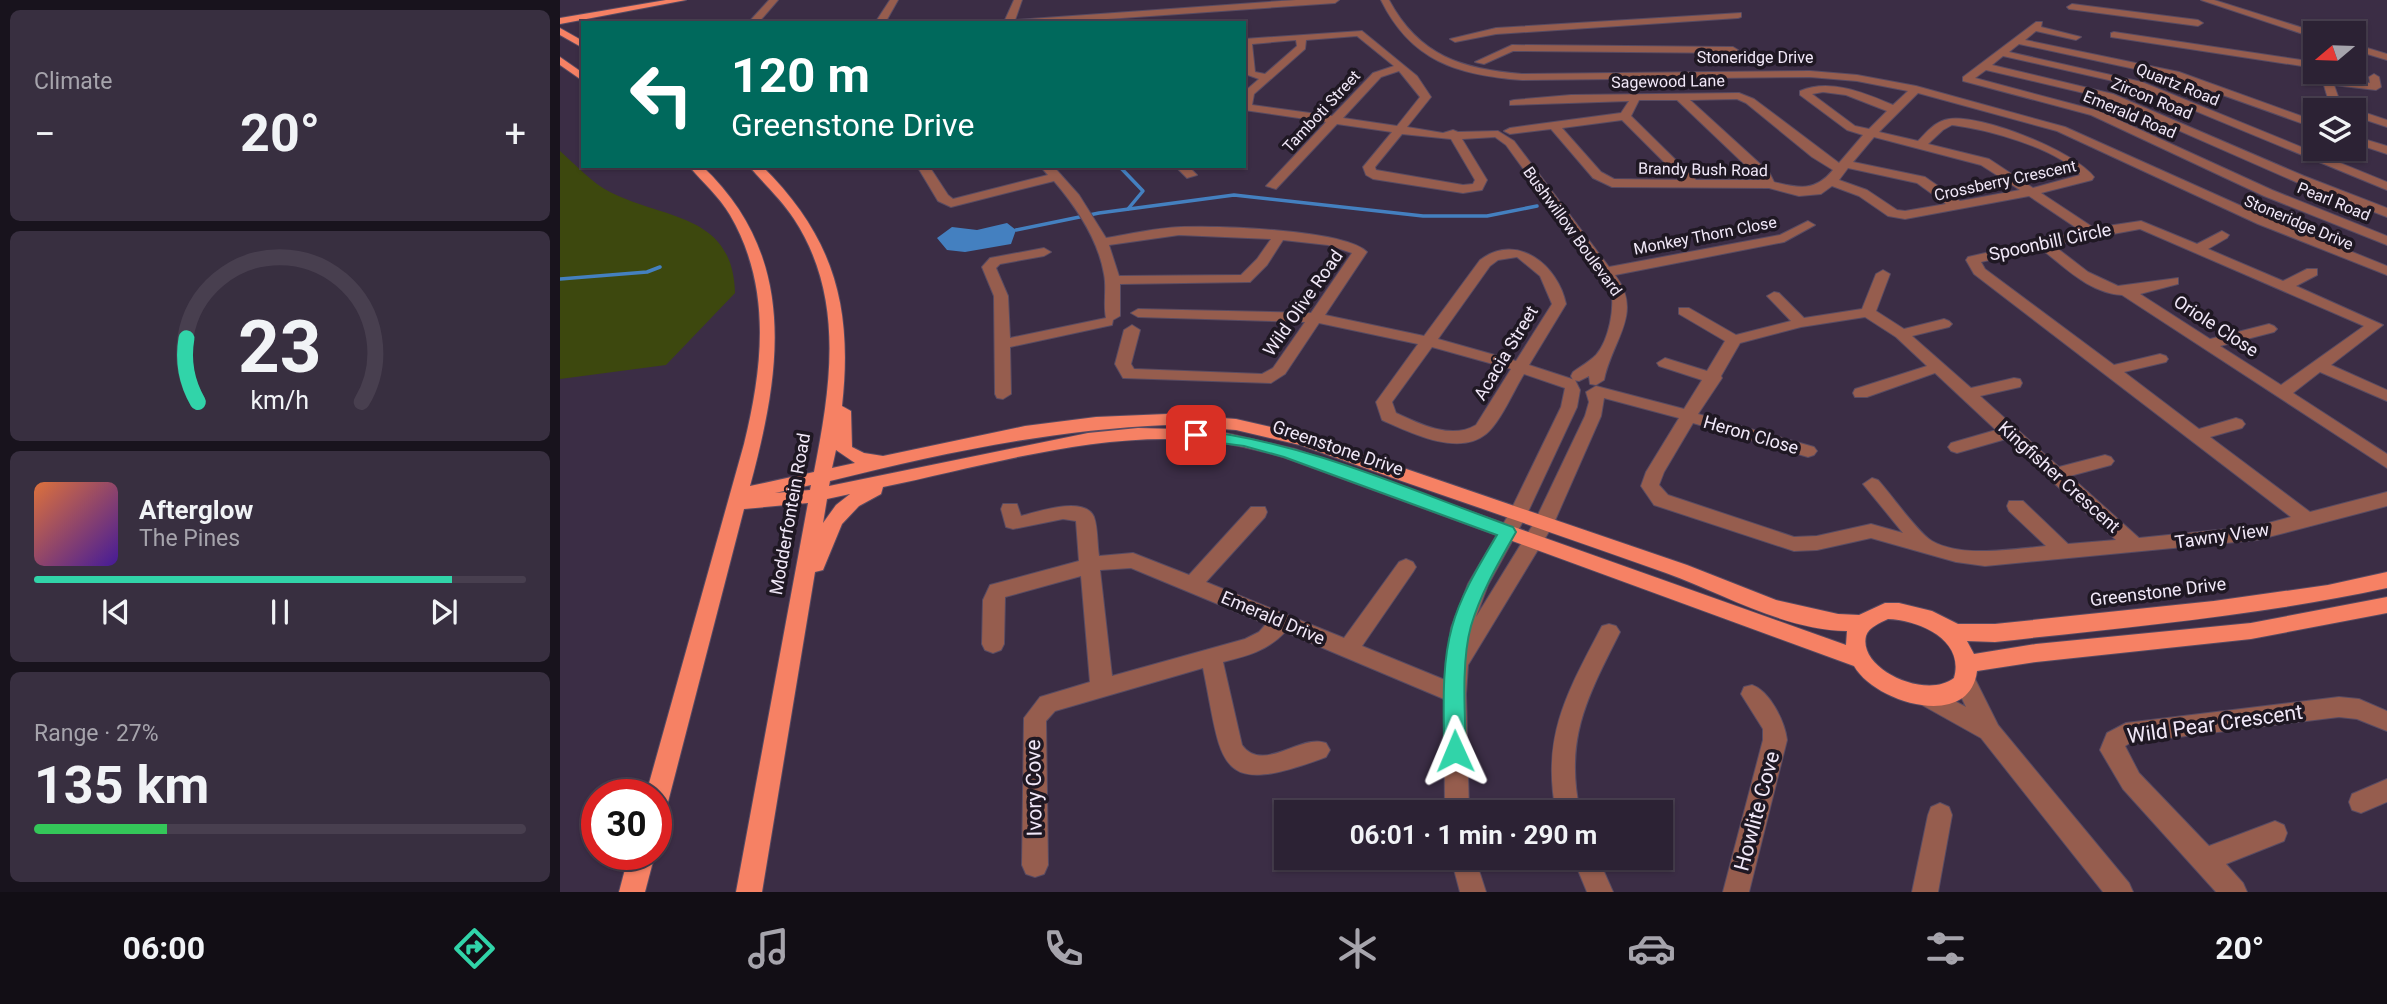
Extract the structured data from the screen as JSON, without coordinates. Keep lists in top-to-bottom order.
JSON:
{
  "streets": {
    "main road": ["Greenstone Drive", "Modderfontein Road"],
    "street": [
      "Stoneridge Drive",
      "Sagewood Lane",
      "Quartz Road",
      "Zircon Road",
      "Tamboti Street",
      "Emerald Road",
      "Brandy Bush Road",
      "Crossberry Crescent",
      "Pearl Road",
      "Bushwillow Boulevard",
      "Monkey Thorn Close",
      "Spoonbill Circle",
      "Wild Olive Road",
      "Oriole Close",
      "Acacia Street",
      "Heron Close",
      "Kingfisher Crescent",
      "Tawny View",
      "Emerald Drive",
      "Wild Pear Crescent",
      "Ivory Cove",
      "Howlite Cove"
    ]
  },
  "crossings": [
    ["Zircon Road", "Emerald Road"],
    ["Emerald Road", "Pearl Road"],
    ["Brandy Bush Road", "Crossberry Crescent"],
    ["Bushwillow Boulevard", "Monkey Thorn Close"],
    ["Bushwillow Boulevard", "Greenstone Drive"],
    ["Spoonbill Circle", "Oriole Close"],
    ["Spoonbill Circle", "Tawny View"],
    ["Heron Close", "Kingfisher Crescent"],
    ["Greenstone Drive", "Modderfontein Road"],
    ["Kingfisher Crescent", "Tawny View"]
  ],
  "north": "left",
  "page": {
    "tile": [
      "Climate",
      ["Range · 27%", "135 km"]
    ],
    "turn": ["120 m", "Greenstone Drive"],
    "heat": ["−", "20°", "+"],
    "song": ["Afterglow", "The Pines"],
    "limit": "30",
    "trip": "06:01 · 1 min · 290 m",
    "tabs": ["06:00", "20°"],
    "gauge": ["23", "km/h"]
  }
}
